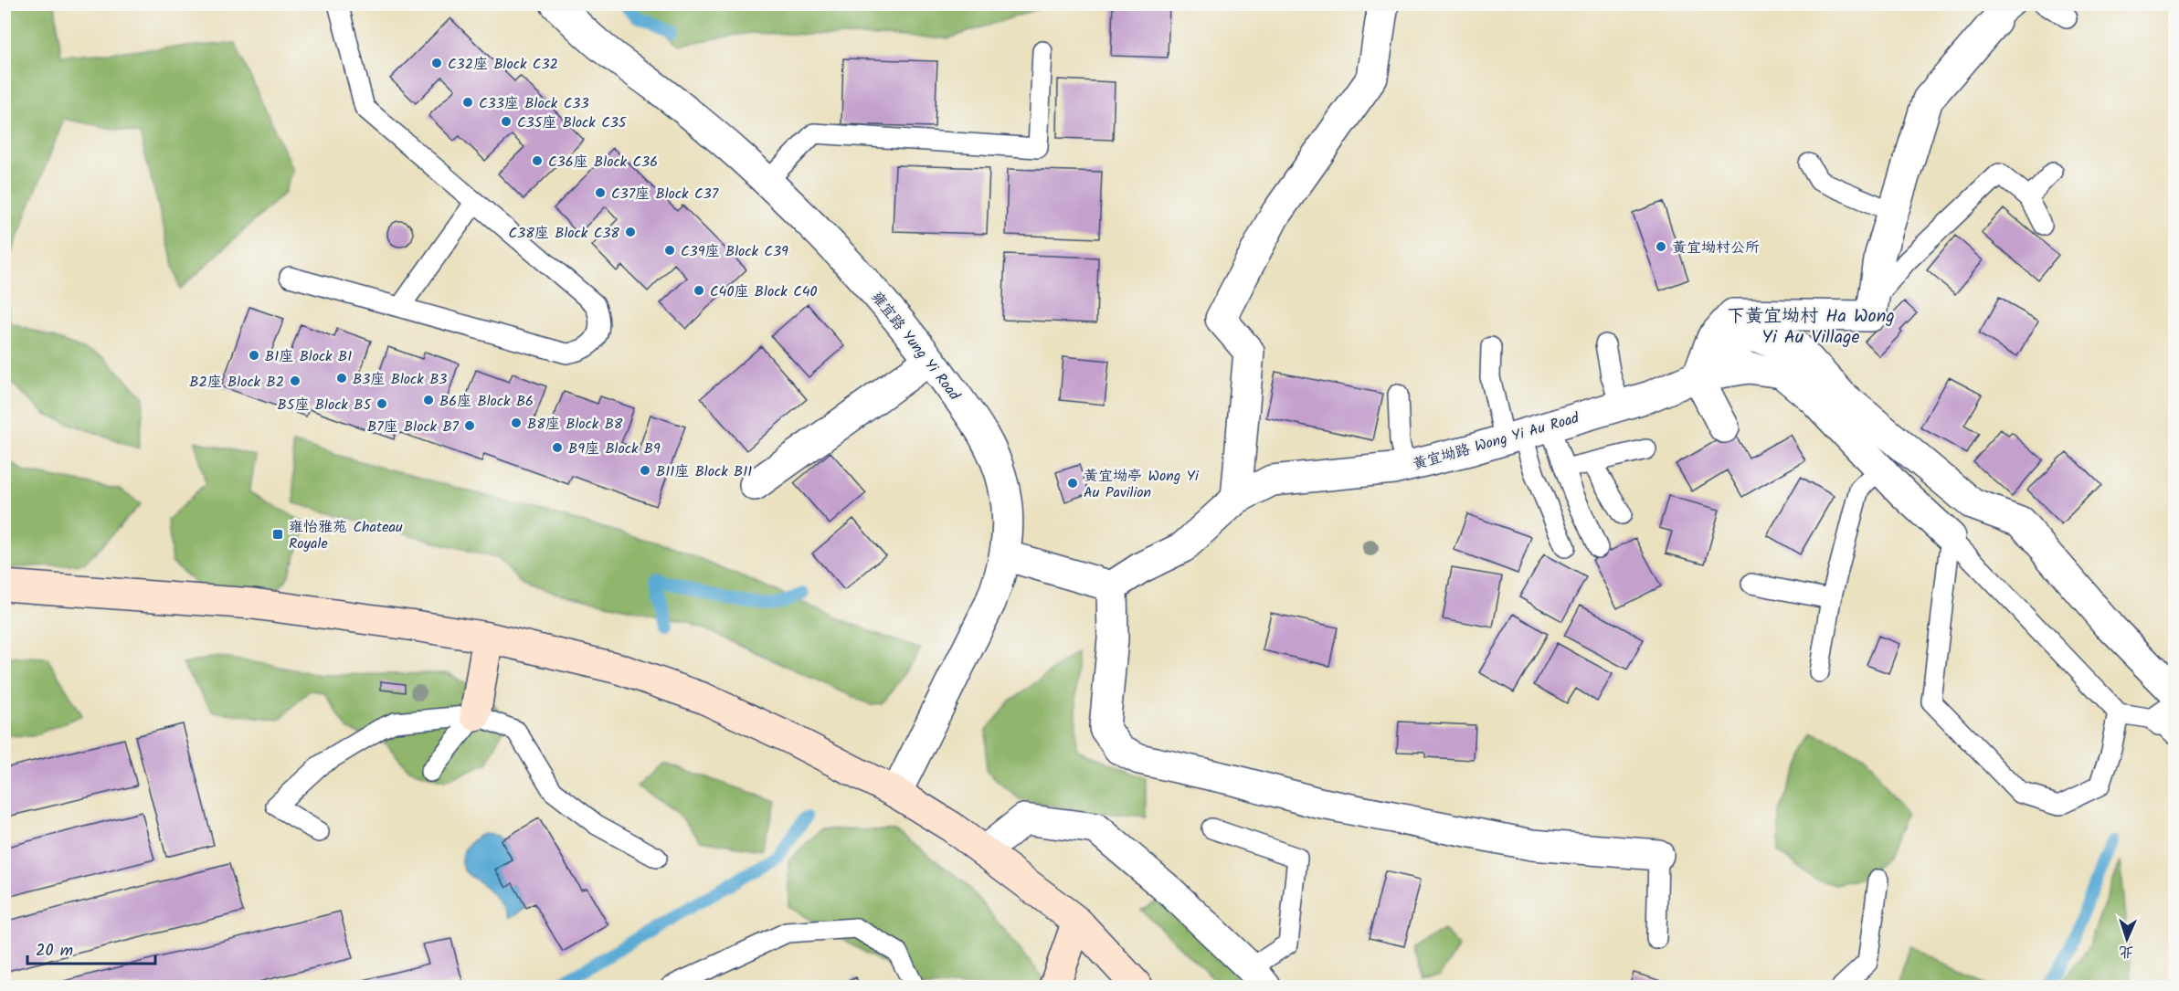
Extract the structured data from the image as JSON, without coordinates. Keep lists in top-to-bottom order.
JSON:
{
  "streets": {
    "street": ["雍宜路 Yung Yi Road", "黃宜坳路 Wong Yi Au Road"]
  },
  "districts": ["下黃宜坳村 Ha Wong Yi Au Village"],
  "places": {
    "other": [
      "C32座 Block C32",
      "C33座 Block C33",
      "C35座 Block C35",
      "C36座 Block C36",
      "C37座 Block C37",
      "C38座 Block C38",
      "黃宜坳村公所",
      "C39座 Block C39",
      "C40座 Block C40",
      "B1座 Block B1",
      "B3座 Block B3",
      "B2座 Block B2",
      "B6座 Block B6",
      "B5座 Block B5",
      "B8座 Block B8",
      "B7座 Block B7",
      "B9座 Block B9",
      "B11座 Block B11",
      "黃宜坳亭 Wong Yi Au Pavilion"
    ],
    "transit": ["雍怡雅苑 Chateau Royale"]
  },
  "scale_bar": "20 m",
  "north": "bottom"
}
